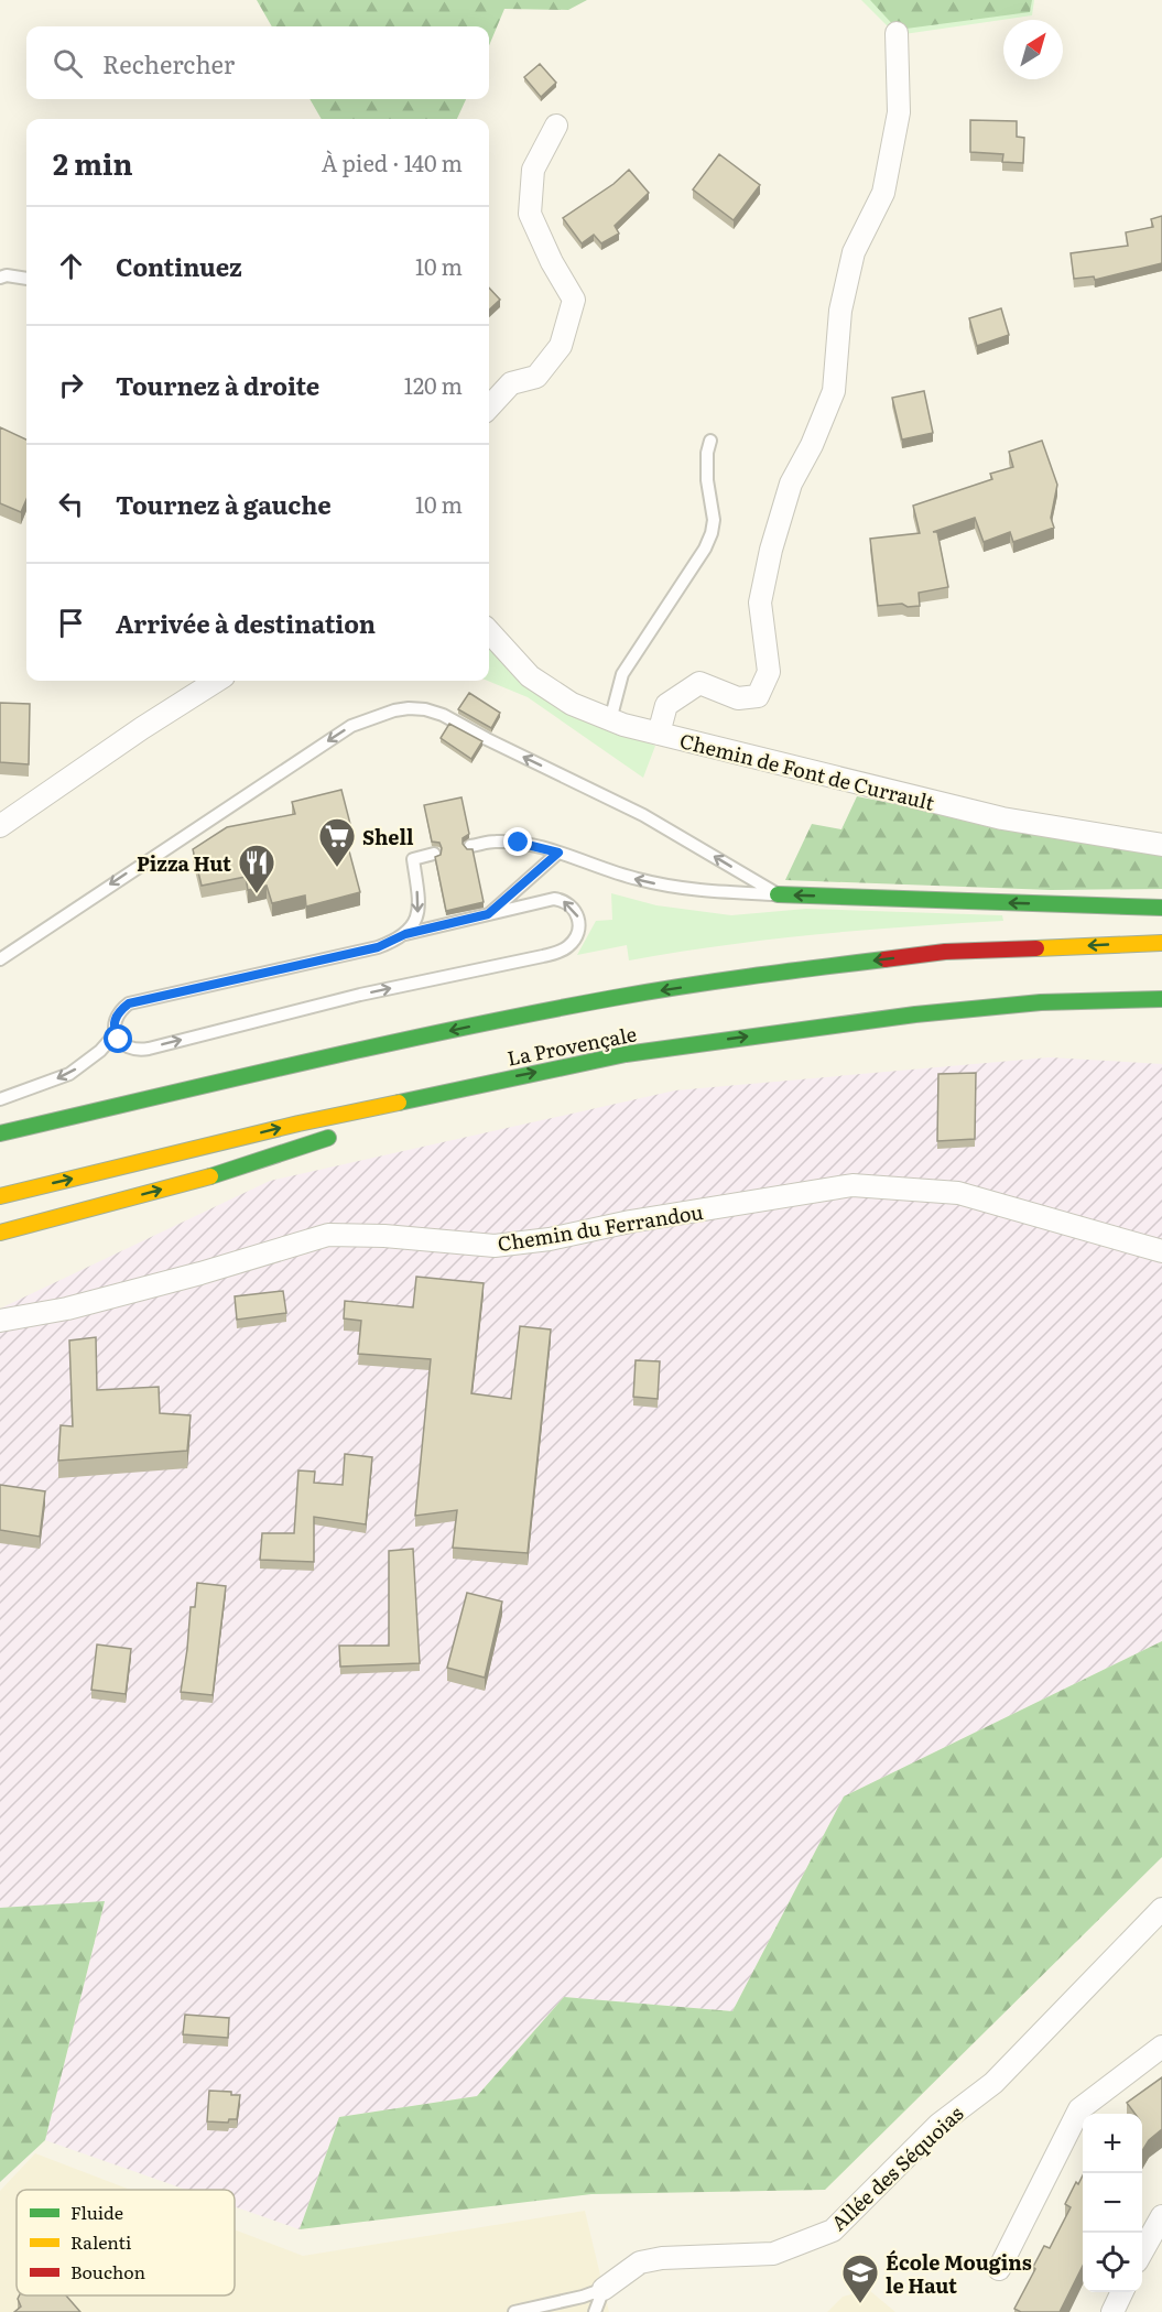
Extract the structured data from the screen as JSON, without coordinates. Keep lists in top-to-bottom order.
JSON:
{
  "streets": {
    "highway": ["La Provençale"],
    "street": ["Chemin de Font de Currault", "Chemin du Ferrandou", "Allée des Séquoias"]
  },
  "places": {
    "supermarket": ["Shell"],
    "restaurant": ["Pizza Hut"],
    "school or university": ["École Mougins le Haut"]
  },
  "legend": ["Fluide", "Ralenti", "Bouchon"],
  "north": "top right",
  "page": {
    "search": "Rechercher",
    "heading": ["2 min", "À pied · 140 m"],
    "list": [
      ["Continuez", "10 m"],
      ["Tournez à droite", "120 m"],
      ["Tournez à gauche", "10 m"],
      "Arrivée à destination"
    ],
    "map_buttons": ["+", "−"]
  }
}
